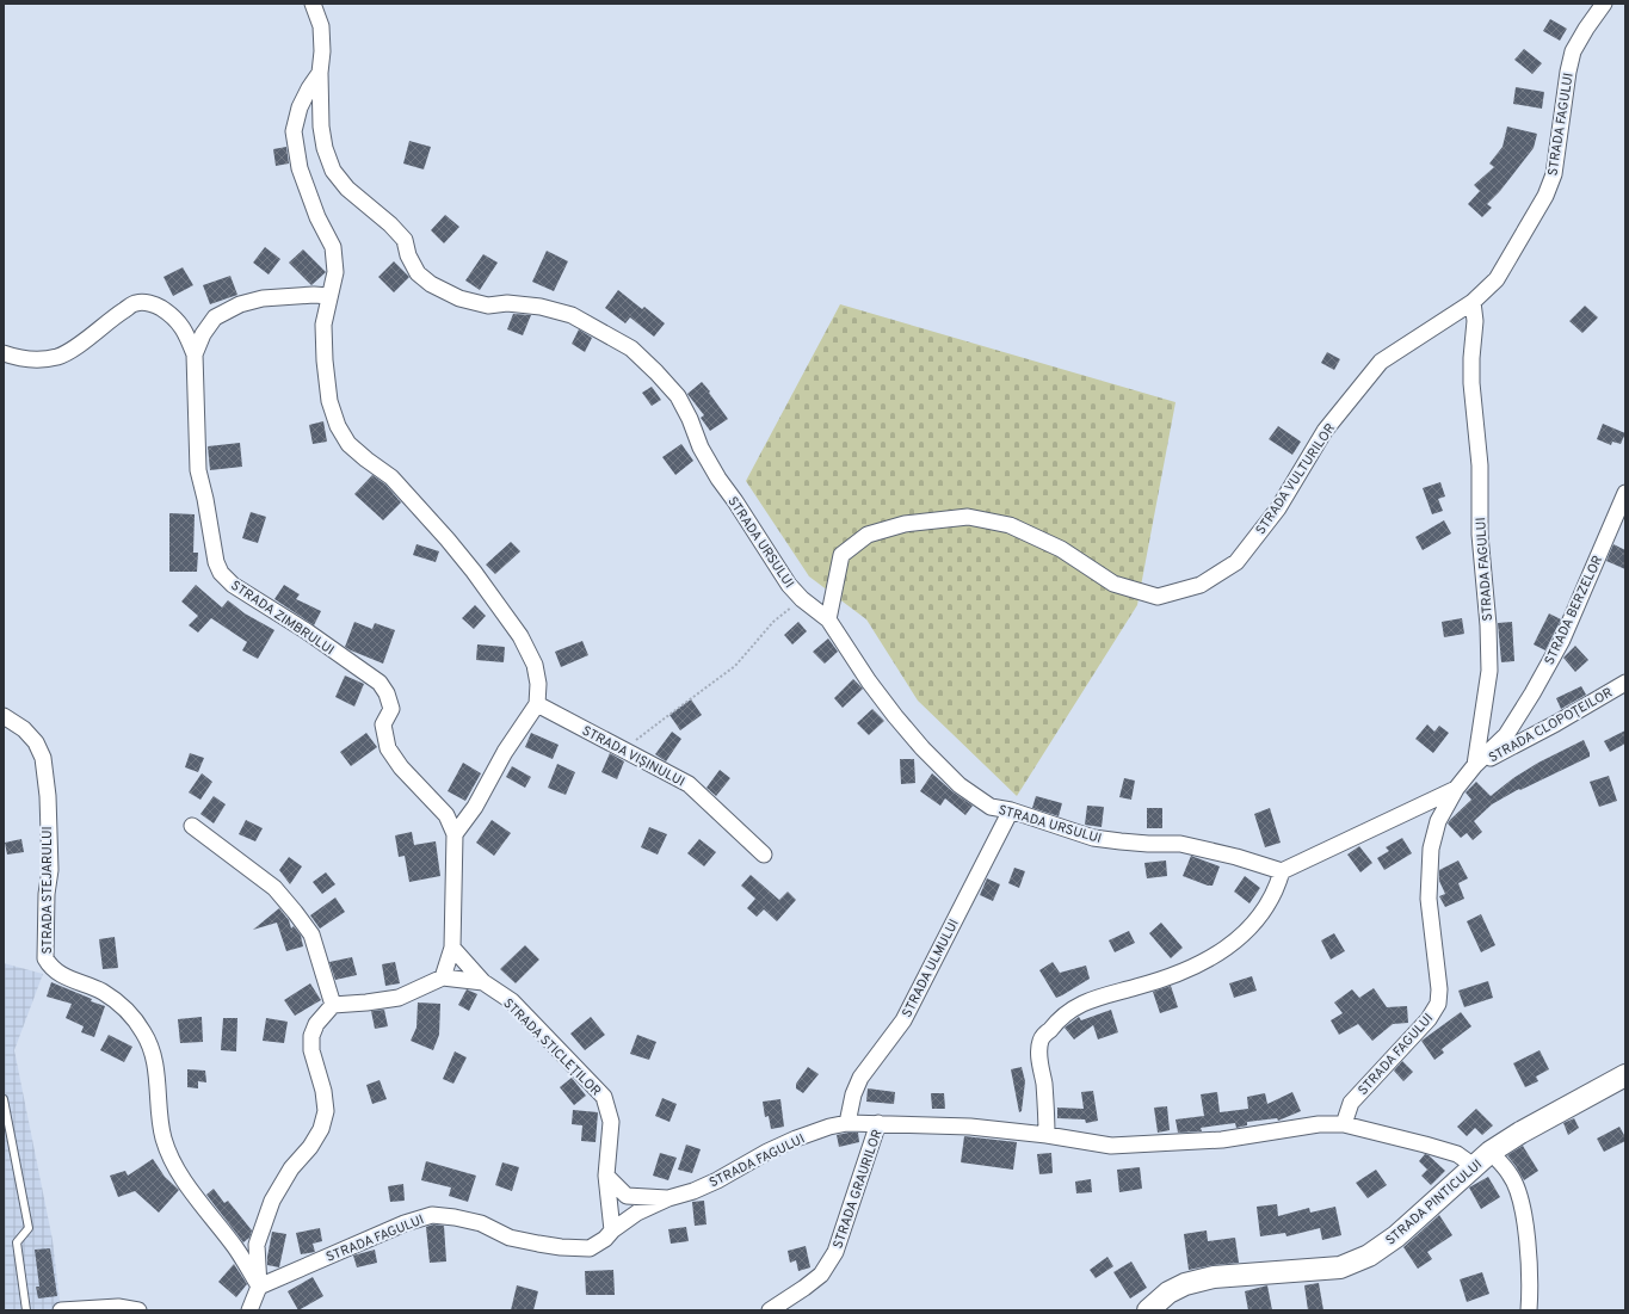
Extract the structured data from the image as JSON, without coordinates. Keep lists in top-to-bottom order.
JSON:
{
  "streets": {
    "main road": ["STRADA PINTICULUI"],
    "street": [
      "STRADA FAGULUI",
      "STRADA VULTURILOR",
      "STRADA URSULUI",
      "STRADA BERZELOR",
      "STRADA ZIMBRULUI",
      "STRADA CLOPOȚEILOR",
      "STRADA VIȘINULUI",
      "STRADA STEJARULUI",
      "STRADA ULMULUI",
      "STRADA STICLEȚILOR",
      "STRADA GRAURILOR"
    ]
  },
  "crossings": [
    ["STRADA FAGULUI", "STRADA VULTURILOR"],
    ["STRADA FAGULUI", "STRADA BERZELOR"],
    ["STRADA FAGULUI", "STRADA CLOPOȚEILOR"],
    ["STRADA FAGULUI", "STRADA STEJARULUI"],
    ["STRADA FAGULUI", "STRADA ULMULUI"],
    ["STRADA FAGULUI", "STRADA STICLEȚILOR"],
    ["STRADA FAGULUI", "STRADA GRAURILOR"],
    ["STRADA FAGULUI", "STRADA PINTICULUI"],
    ["STRADA VULTURILOR", "STRADA URSULUI"],
    ["STRADA URSULUI", "STRADA ULMULUI"],
    ["STRADA BERZELOR", "STRADA CLOPOȚEILOR"]
  ]
}
